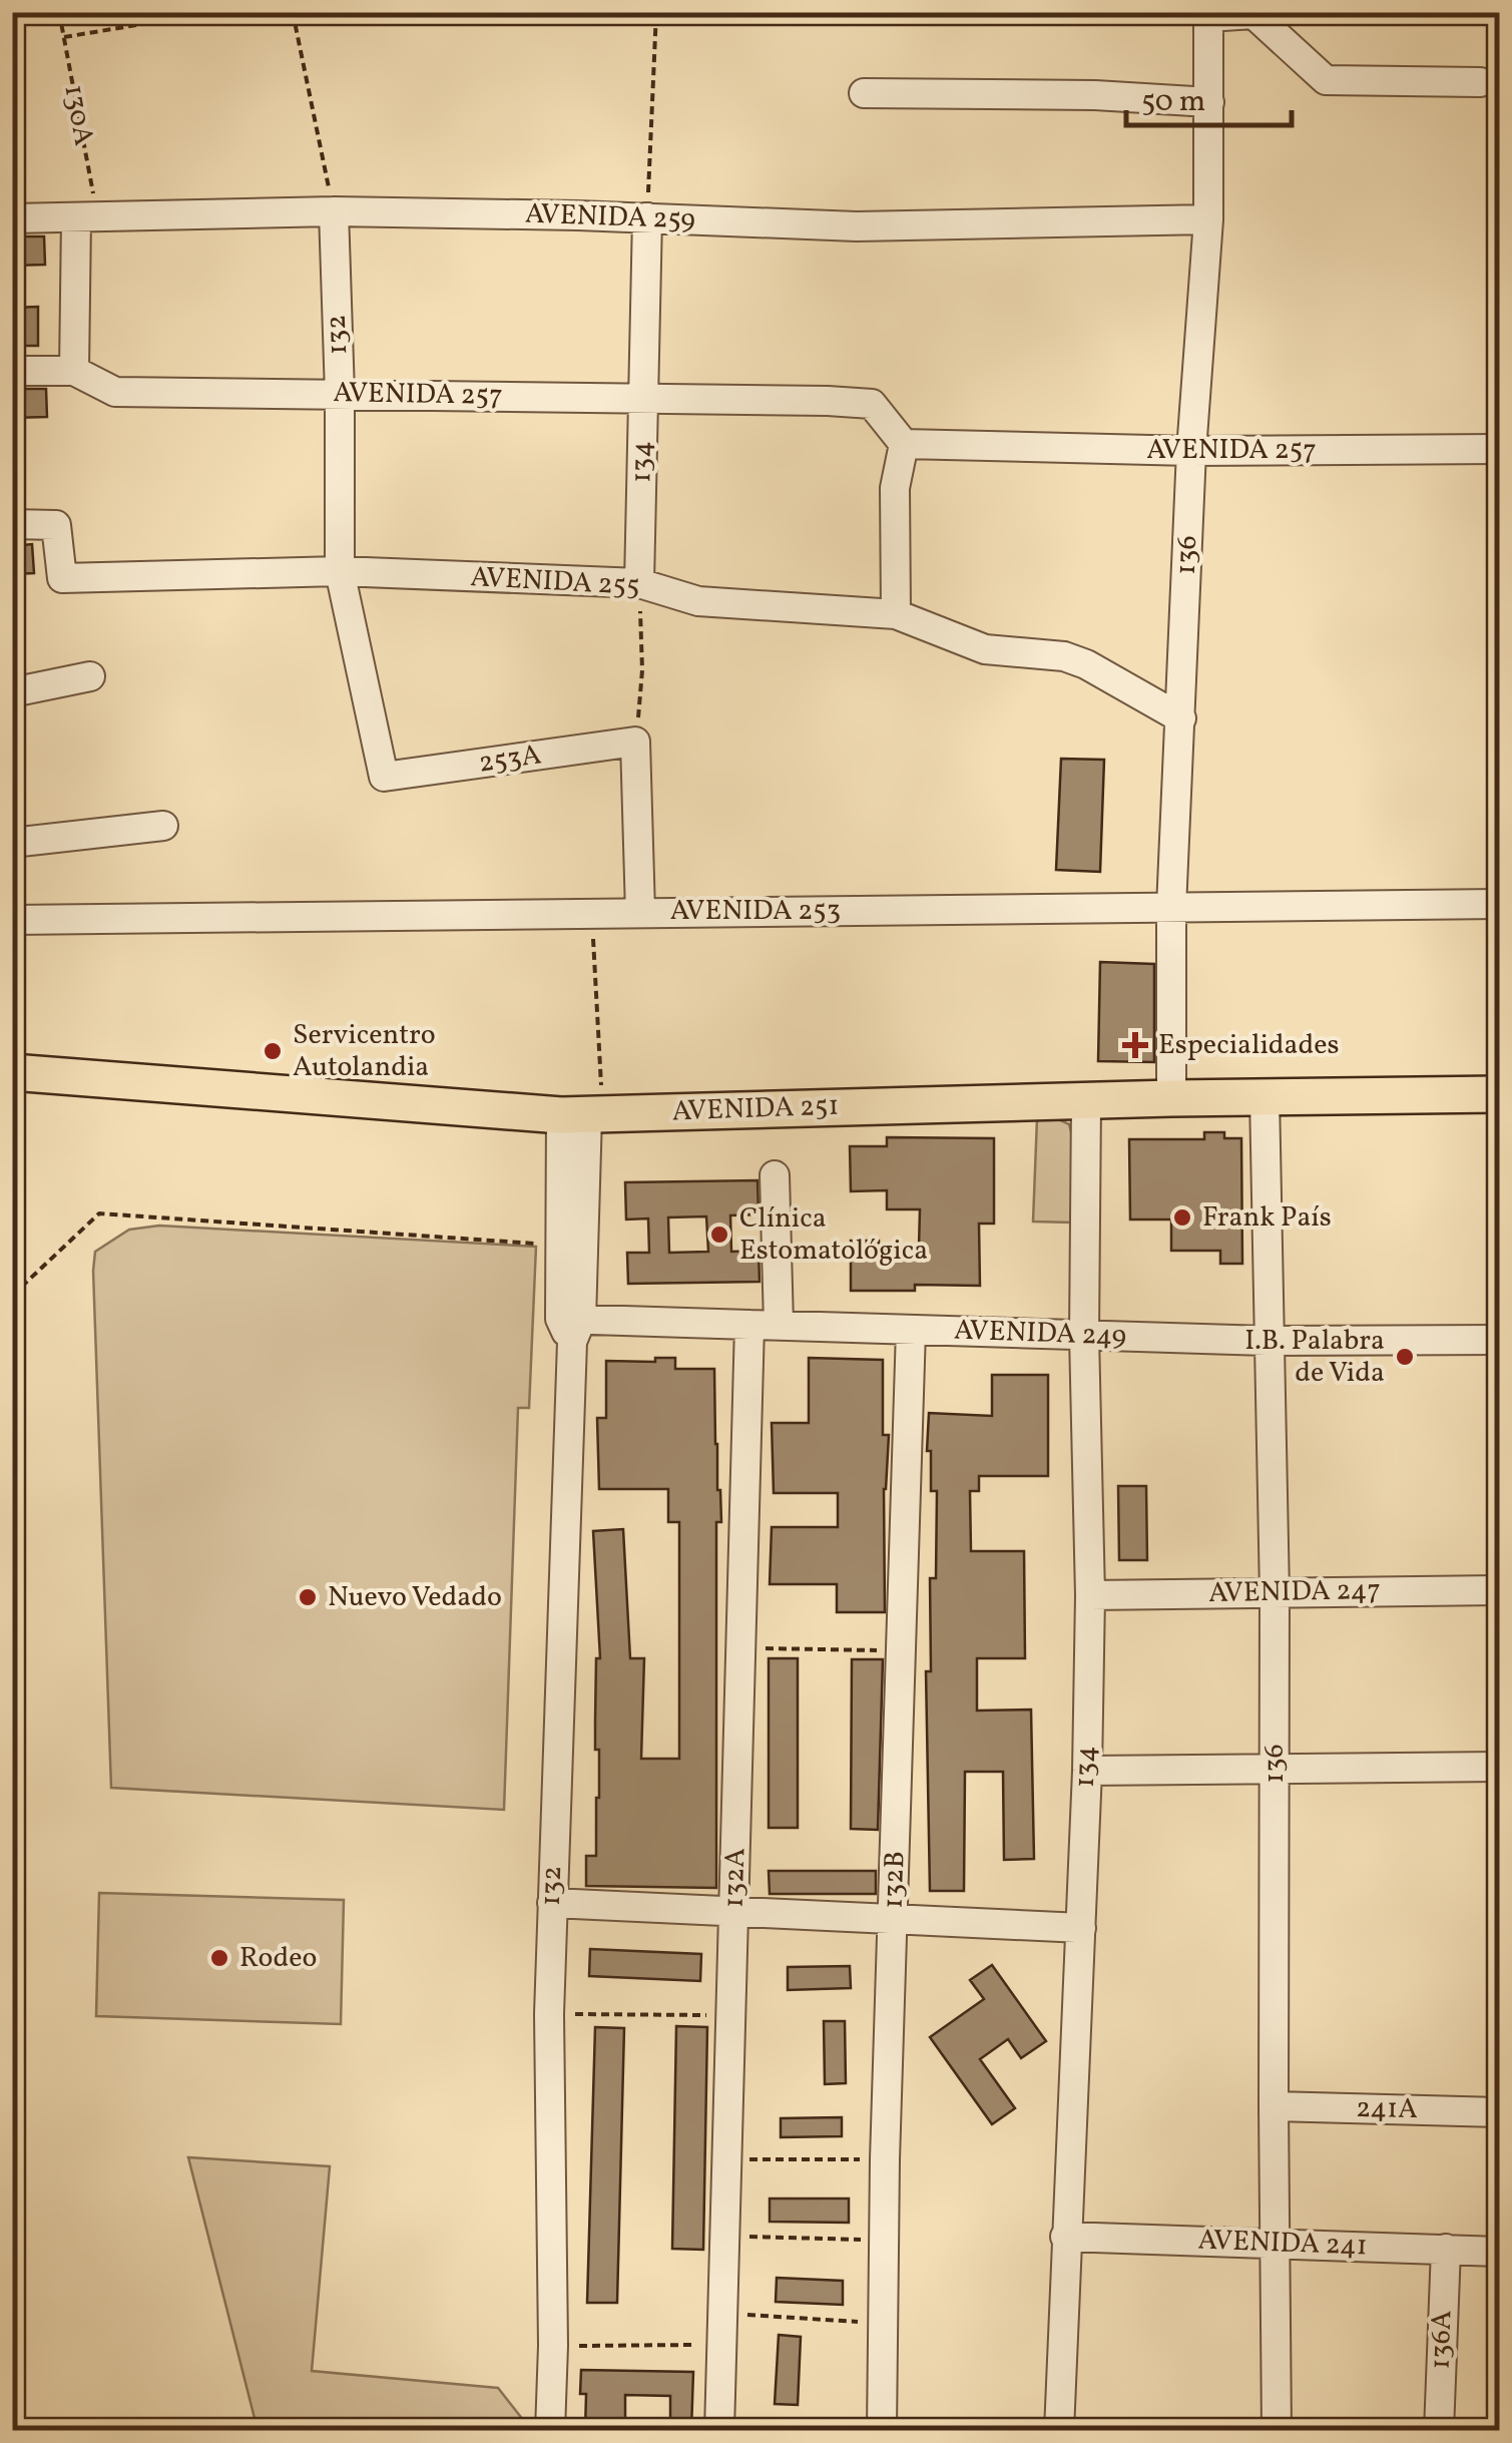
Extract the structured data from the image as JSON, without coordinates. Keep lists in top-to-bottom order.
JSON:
{
  "streets": {
    "main road": ["AVENIDA 251"],
    "street": [
      "AVENIDA 259",
      "132",
      "AVENIDA 257",
      "134",
      "136",
      "AVENIDA 255",
      "253A",
      "AVENIDA 253",
      "AVENIDA 249",
      "AVENIDA 247",
      "132A",
      "132B",
      "241A",
      "AVENIDA 241",
      "136A"
    ],
    "path": ["130A"]
  },
  "crossings": [
    ["130A", "AVENIDA 259"],
    ["AVENIDA 259", "132"],
    ["AVENIDA 259", "134"],
    ["AVENIDA 259", "136"],
    ["132", "AVENIDA 257"],
    ["132", "AVENIDA 255"],
    ["132", "253A"],
    ["132", "AVENIDA 251"],
    ["132", "AVENIDA 249"],
    ["AVENIDA 257", "134"],
    ["AVENIDA 257", "136"],
    ["134", "AVENIDA 255"],
    ["134", "AVENIDA 251"],
    ["134", "AVENIDA 249"],
    ["134", "AVENIDA 247"],
    ["134", "AVENIDA 241"],
    ["136", "AVENIDA 255"],
    ["136", "AVENIDA 253"],
    ["136", "AVENIDA 251"],
    ["136", "AVENIDA 249"],
    ["136", "AVENIDA 247"],
    ["136", "241A"],
    ["136", "AVENIDA 241"],
    ["AVENIDA 249", "132A"],
    ["AVENIDA 249", "132B"],
    ["AVENIDA 241", "136A"]
  ],
  "places": {
    "health": ["Especialidades"],
    "other": [
      "Servicentro Autolandia",
      "Frank País",
      "Clínica Estomatológica",
      "I.B. Palabra de Vida",
      "Nuevo Vedado",
      "Rodeo"
    ]
  },
  "scale_bar": "50 m"
}
